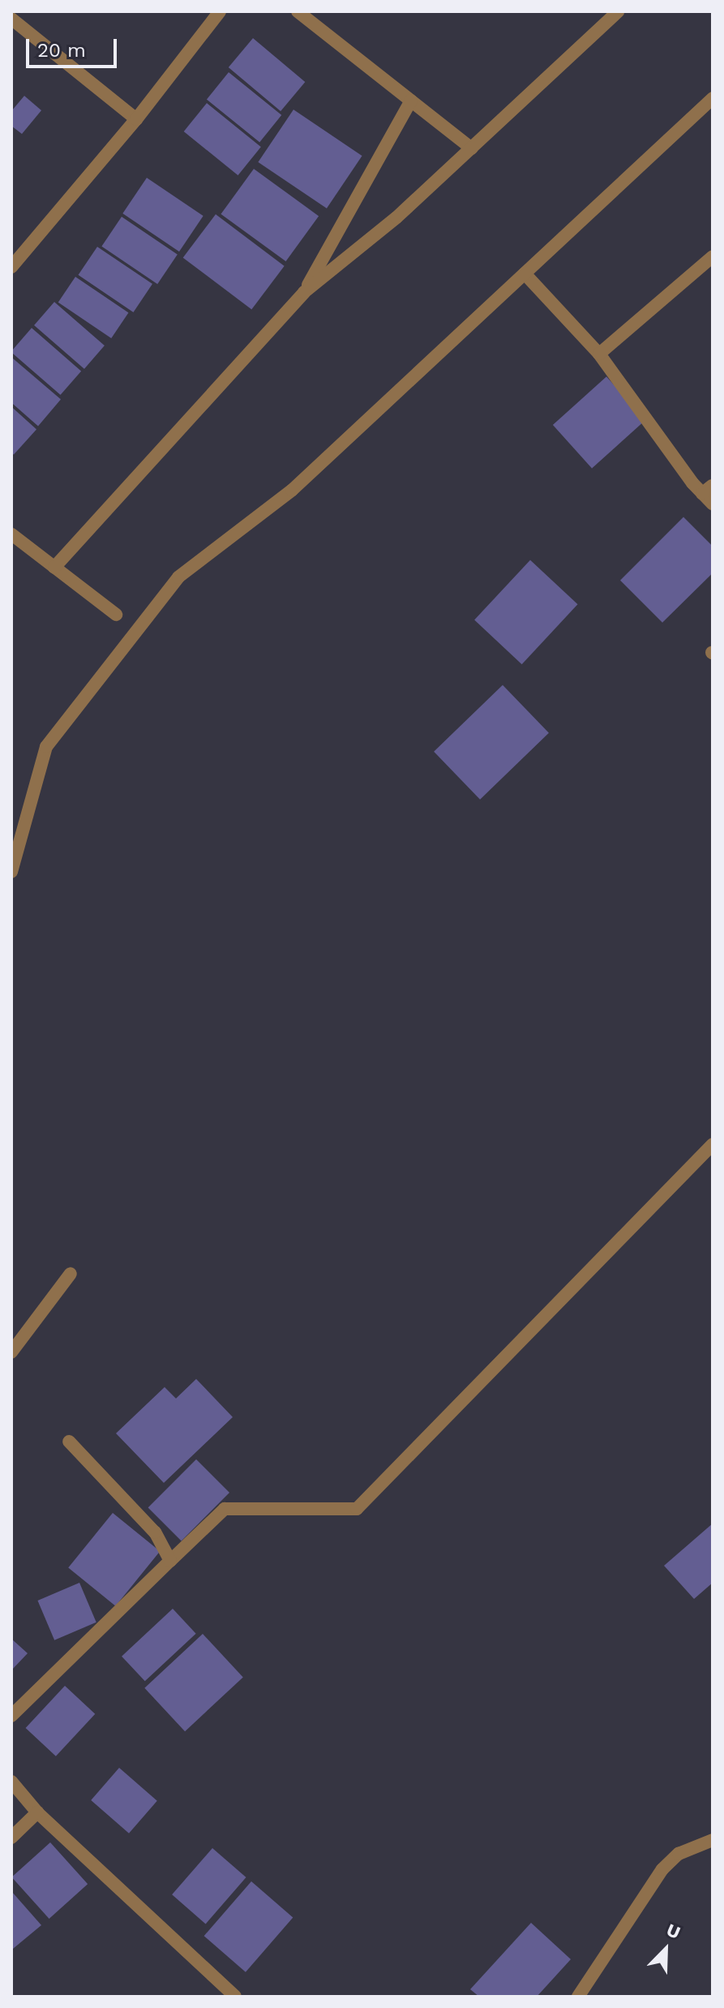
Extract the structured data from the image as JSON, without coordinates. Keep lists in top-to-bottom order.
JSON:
{
  "scale_bar": "20 m",
  "north": "top right"
}
